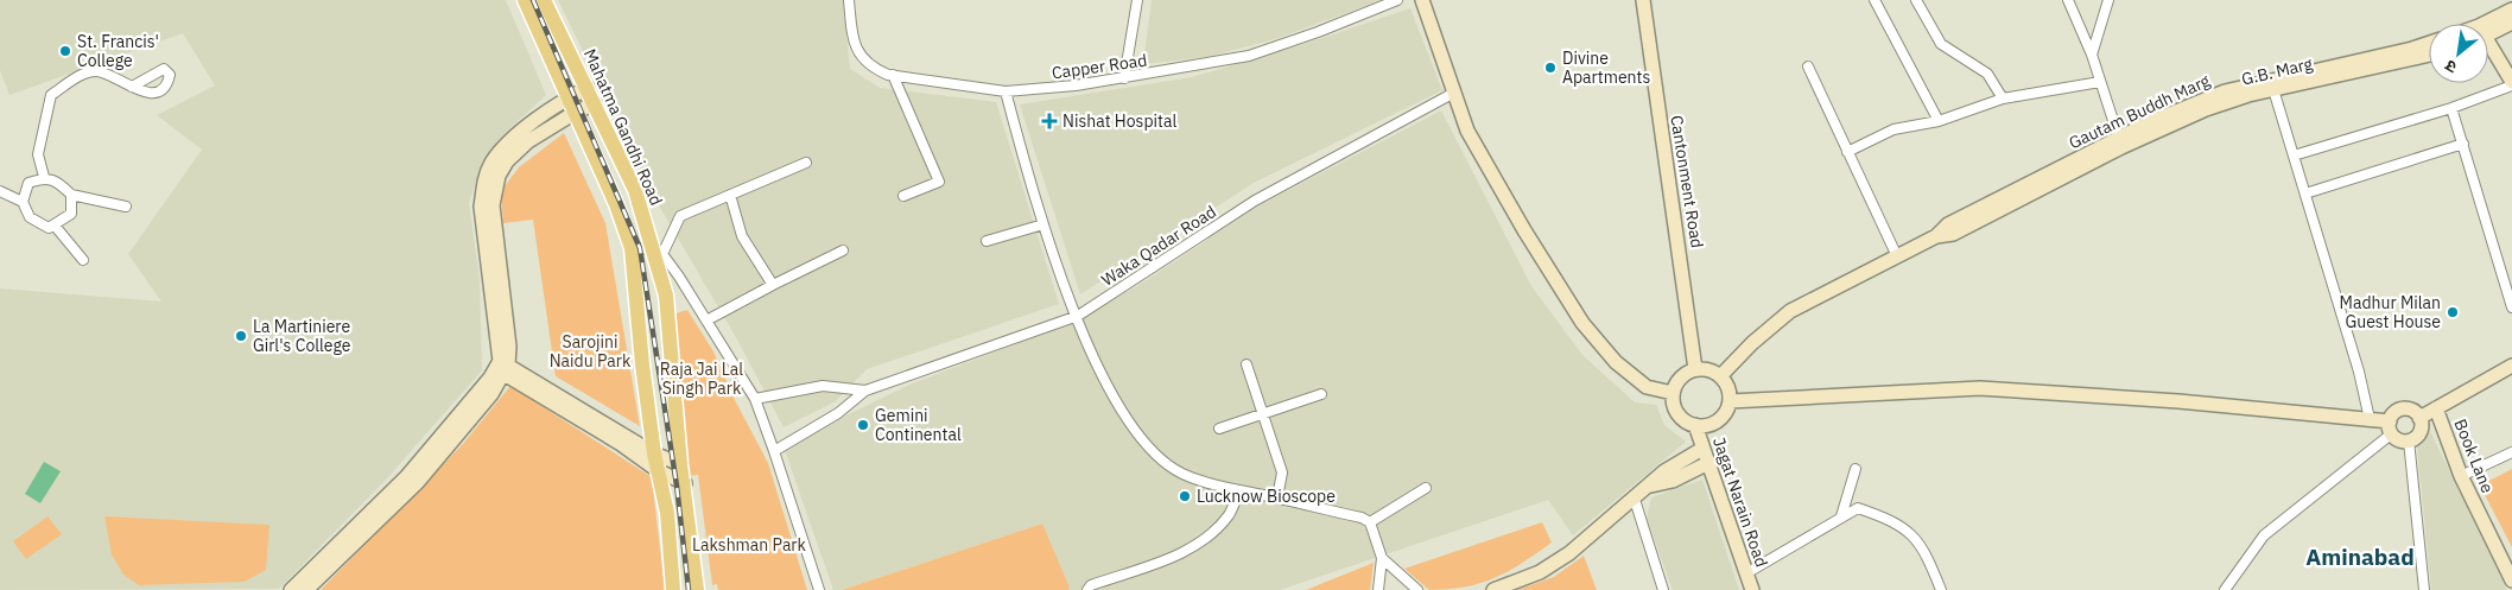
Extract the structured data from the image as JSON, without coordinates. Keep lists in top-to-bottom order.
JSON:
{
  "streets": {
    "main road": ["Mahatma Gandhi Road"],
    "street": [
      "Capper Road",
      "G.B. Marg",
      "Cantonment Road",
      "Waka Qadar Road",
      "Book Lane",
      "Jagat Narain Road"
    ]
  },
  "crossings": [
    ["G.B. Marg", "Cantonment Road"],
    ["G.B. Marg", "Jagat Narain Road"],
    ["Cantonment Road", "Jagat Narain Road"]
  ],
  "districts": ["Aminabad"],
  "parks": ["Sarojini Naidu Park", "Raja Jai Lal Singh Park", "Lakshman Park"],
  "places": {
    "other": [
      "St. Francis' College",
      "Divine Apartments",
      "Madhur Milan Guest House",
      "La Martiniere Girl's College",
      "Gemini Continental",
      "Lucknow Bioscope"
    ],
    "health": ["Nishat Hospital"]
  },
  "north": "bottom left"
}
